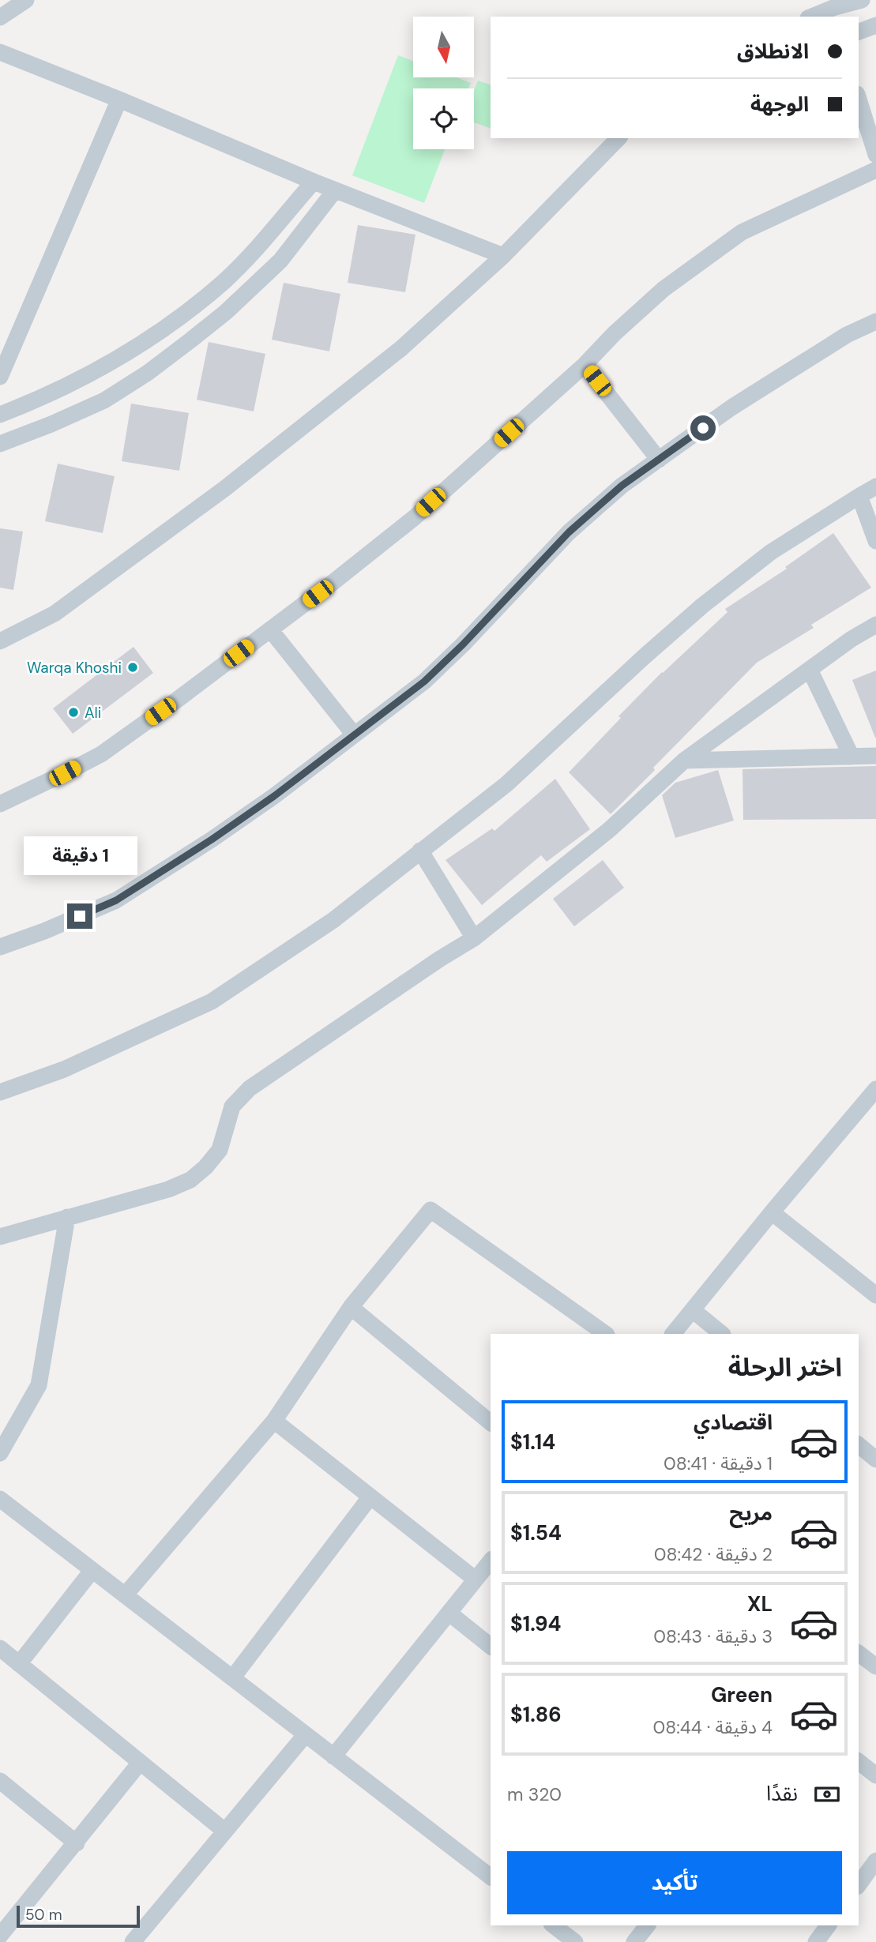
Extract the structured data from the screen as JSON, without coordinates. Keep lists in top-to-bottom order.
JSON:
{
  "places": ["Warqa Khoshi", "Ali"],
  "scale_bar": "50 m",
  "north": "bottom",
  "page": {
    "banner": ["الانطلاق", "الوجهة"],
    "bubble": "1 دقيقة",
    "heading": "اختر الرحلة",
    "list": [
      {
        "name": "اقتصادي",
        "note": "1 دقيقة · 08:41",
        "value": "$1.14"
      },
      {
        "name": "مريح",
        "note": "2 دقيقة · 08:42",
        "value": "$1.54"
      },
      {
        "name": "XL",
        "note": "3 دقيقة · 08:43",
        "value": "$1.94"
      },
      {
        "name": "Green",
        "note": "4 دقيقة · 08:44",
        "value": "$1.86"
      }
    ],
    "pay": ["نقدًا", "320 m"],
    "buttons": "تأكيد",
    "scale": "50 m"
  }
}
